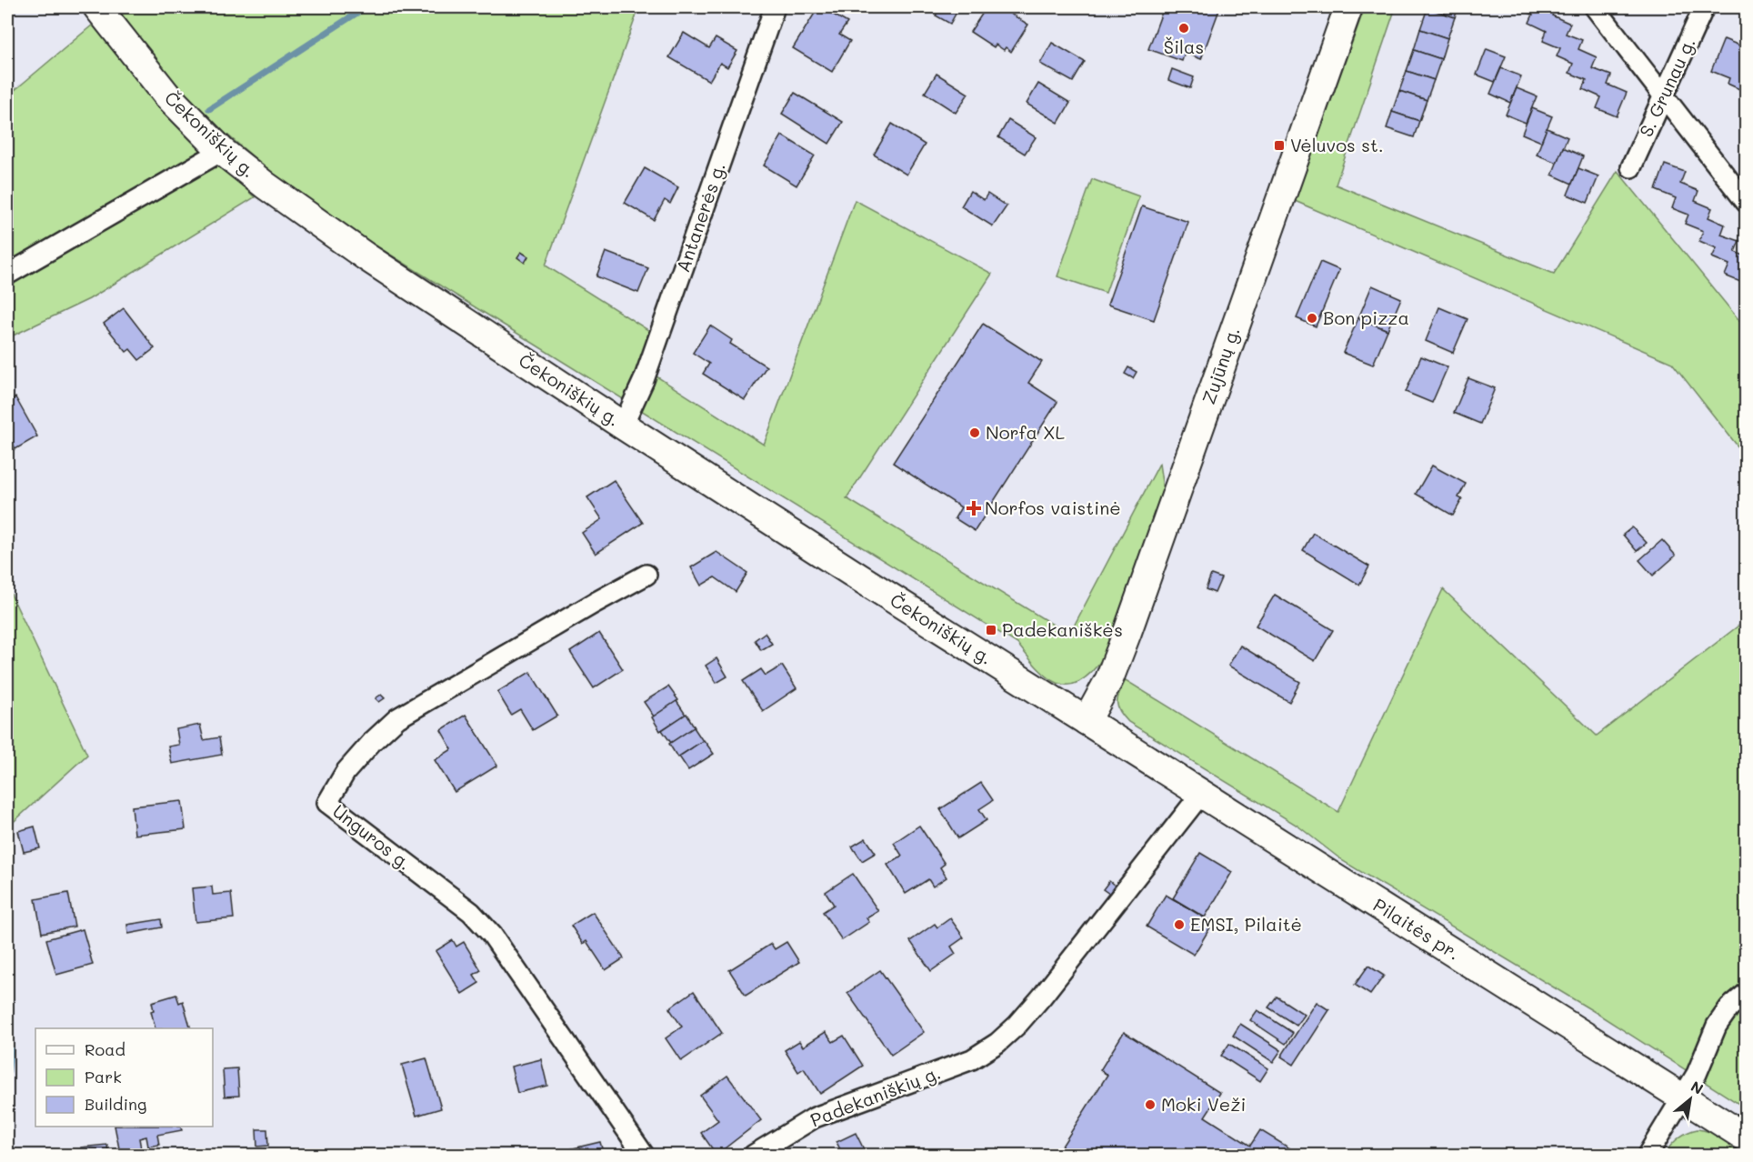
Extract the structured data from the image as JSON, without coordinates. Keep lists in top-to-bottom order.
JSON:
{
  "streets": {
    "main road": ["Čekoniškių g.", "Zujūnų g.", "Pilaitės pr."],
    "street": [
      "S. Grunau g.",
      "Antanerės g.",
      "Unguros g.",
      "Padekaniškių g."
    ]
  },
  "crossings": [
    ["Čekoniškių g.", "Antanerės g."],
    ["Čekoniškių g.", "Zujūnų g."],
    ["Čekoniškių g.", "Pilaitės pr."],
    ["Zujūnų g.", "Pilaitės pr."],
    ["Pilaitės pr.", "Padekaniškių g."]
  ],
  "places": {
    "other": [
      "Šilas",
      "Bon pizza",
      "Norfa XL",
      "EMSI, Pilaitė",
      "Moki Veži"
    ],
    "transit": ["Vėluvos st.", "Padekaniškės"],
    "health": ["Norfos vaistinė"]
  },
  "legend": ["Road", "Park", "Building"],
  "north": "top right"
}
